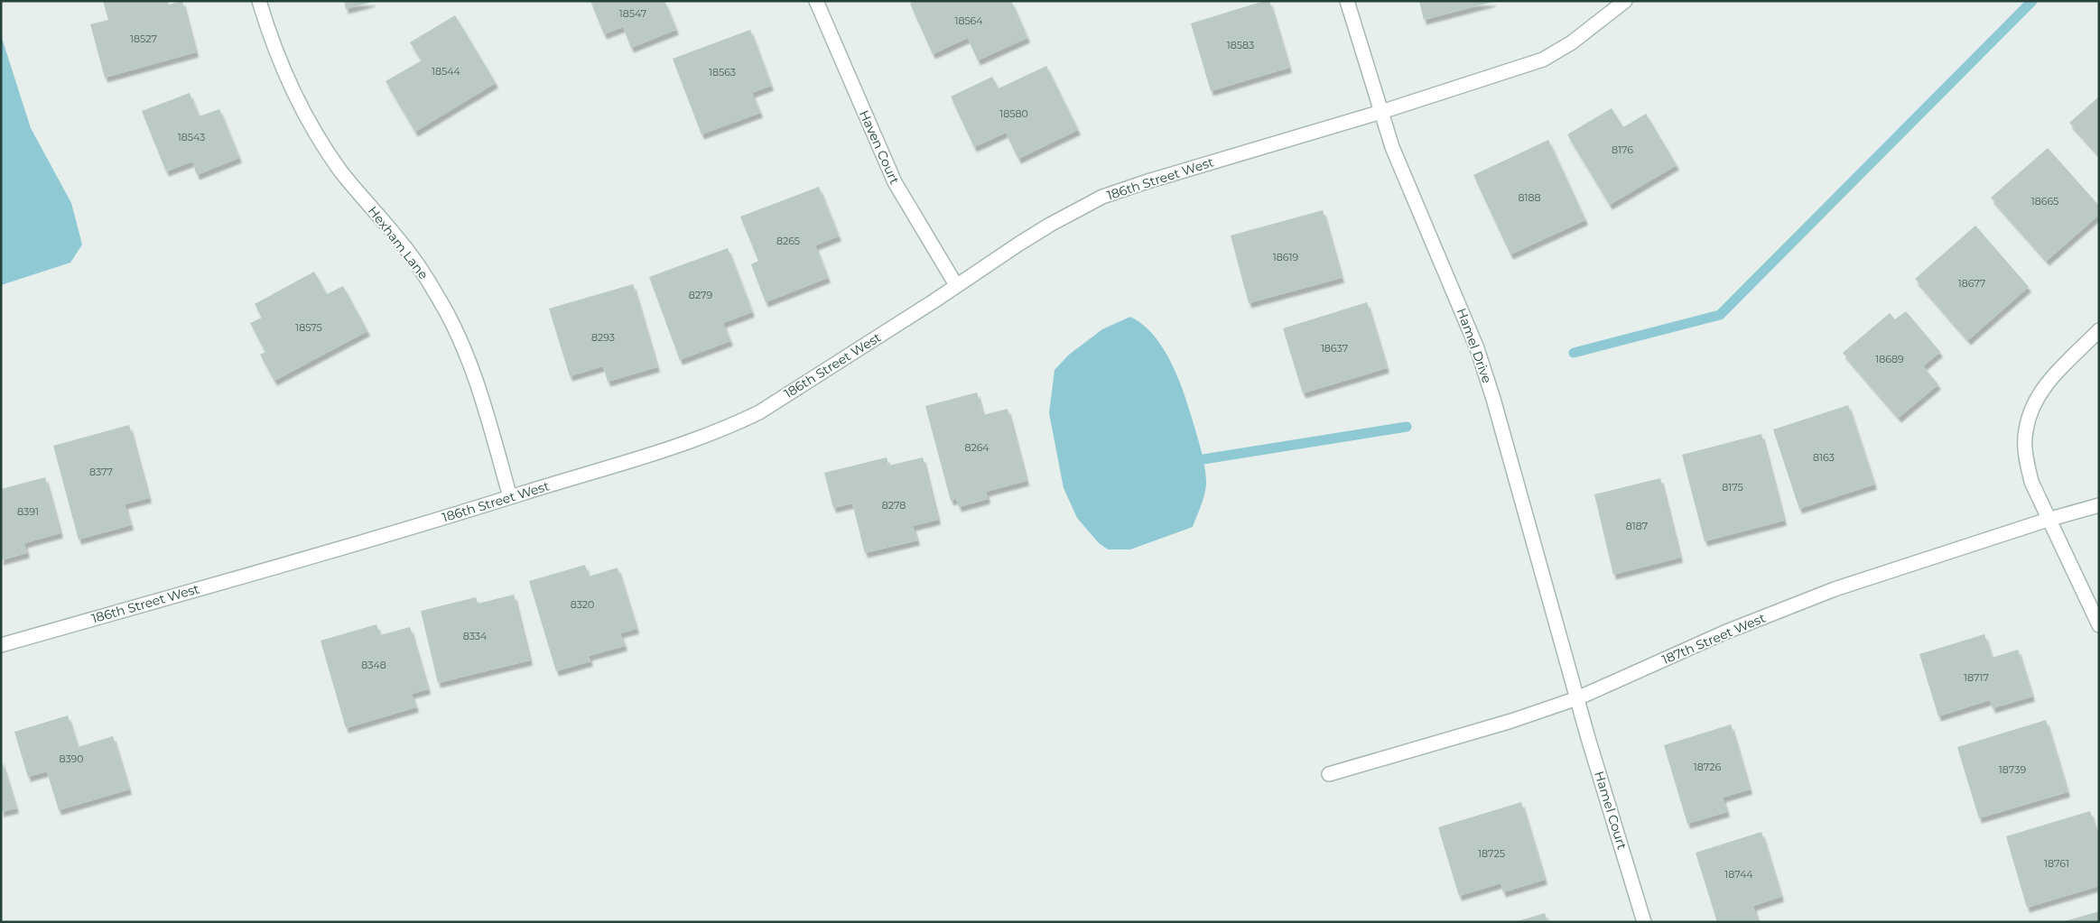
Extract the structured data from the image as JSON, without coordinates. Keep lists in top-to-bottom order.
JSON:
{
  "streets": {
    "street": [
      "Haven Court",
      "186th Street West",
      "Hexham Lane",
      "Hamel Drive",
      "187th Street West",
      "Hamel Court"
    ]
  },
  "crossings": [
    ["Haven Court", "186th Street West"],
    ["186th Street West", "Hexham Lane"],
    ["186th Street West", "Hamel Drive"],
    ["Hamel Drive", "187th Street West"],
    ["Hamel Drive", "Hamel Court"],
    ["187th Street West", "Hamel Court"]
  ],
  "house_numbers": [
    "18547",
    "18564",
    "18527",
    "18583",
    "18544",
    "18563",
    "18580",
    "18543",
    "8176",
    "8188",
    "18665",
    "8265",
    "18619",
    "18677",
    "8279",
    "18575",
    "8293",
    "18637",
    "18689",
    "8264",
    "8163",
    "8377",
    "8175",
    "8278",
    "8391",
    "8187",
    "8320",
    "8334",
    "8348",
    "18717",
    "8390",
    "18726",
    "18739",
    "18725",
    "18761",
    "18744"
  ]
}
